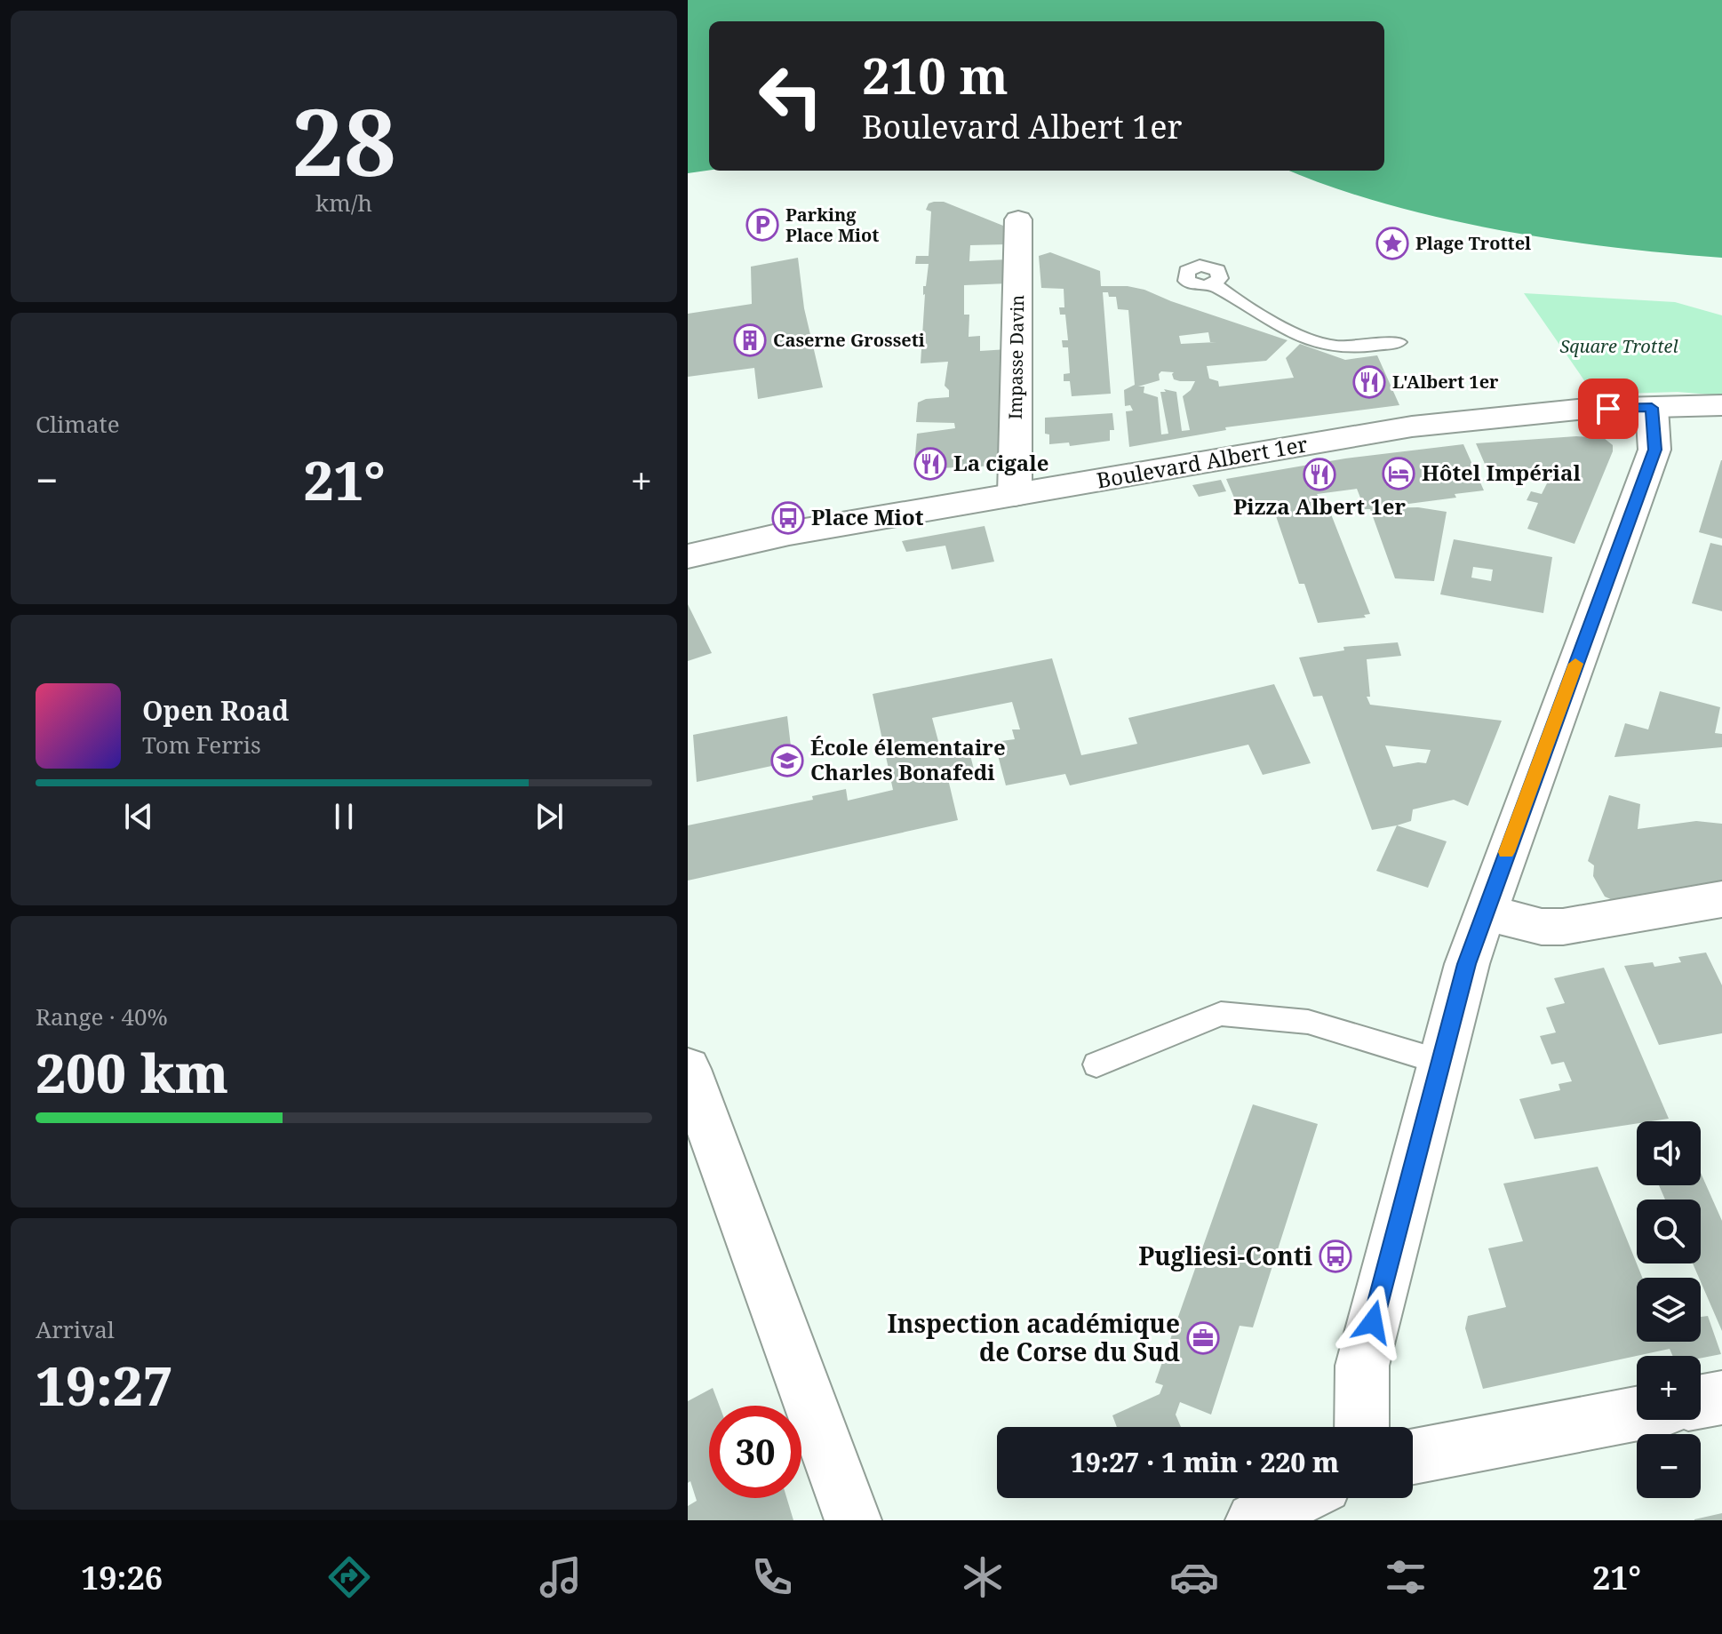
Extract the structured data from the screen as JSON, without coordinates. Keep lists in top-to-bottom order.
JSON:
{
  "streets": {
    "street": ["Impasse Davin", "Boulevard Albert 1er"]
  },
  "crossings": [
    ["Impasse Davin", "Boulevard Albert 1er"]
  ],
  "parks": ["Square Trottel"],
  "places": {
    "parking": ["Parking Place Miot"],
    "place": ["Plage Trottel"],
    "building": ["Caserne Grosseti"],
    "restaurant": ["L'Albert 1er", "La cigale", "Pizza Albert 1er"],
    "hotel": ["Hôtel Impérial"],
    "bus stop": ["Place Miot", "Pugliesi-Conti"],
    "school or university": ["École élementaire Charles Bonafedi"],
    "office": ["Inspection académique de Corse du Sud"]
  },
  "page": {
    "tile": [
      ["28", "km/h"],
      "Climate",
      ["Range · 40%", "200 km"],
      ["Arrival", "19:27"]
    ],
    "turn": ["210 m", "Boulevard Albert 1er"],
    "heat": ["−", "21°", "+"],
    "song": ["Open Road", "Tom Ferris"],
    "map_buttons": ["+", "−"],
    "limit": "30",
    "trip": "19:27 · 1 min · 220 m",
    "tabs": ["19:26", "21°"]
  }
}
